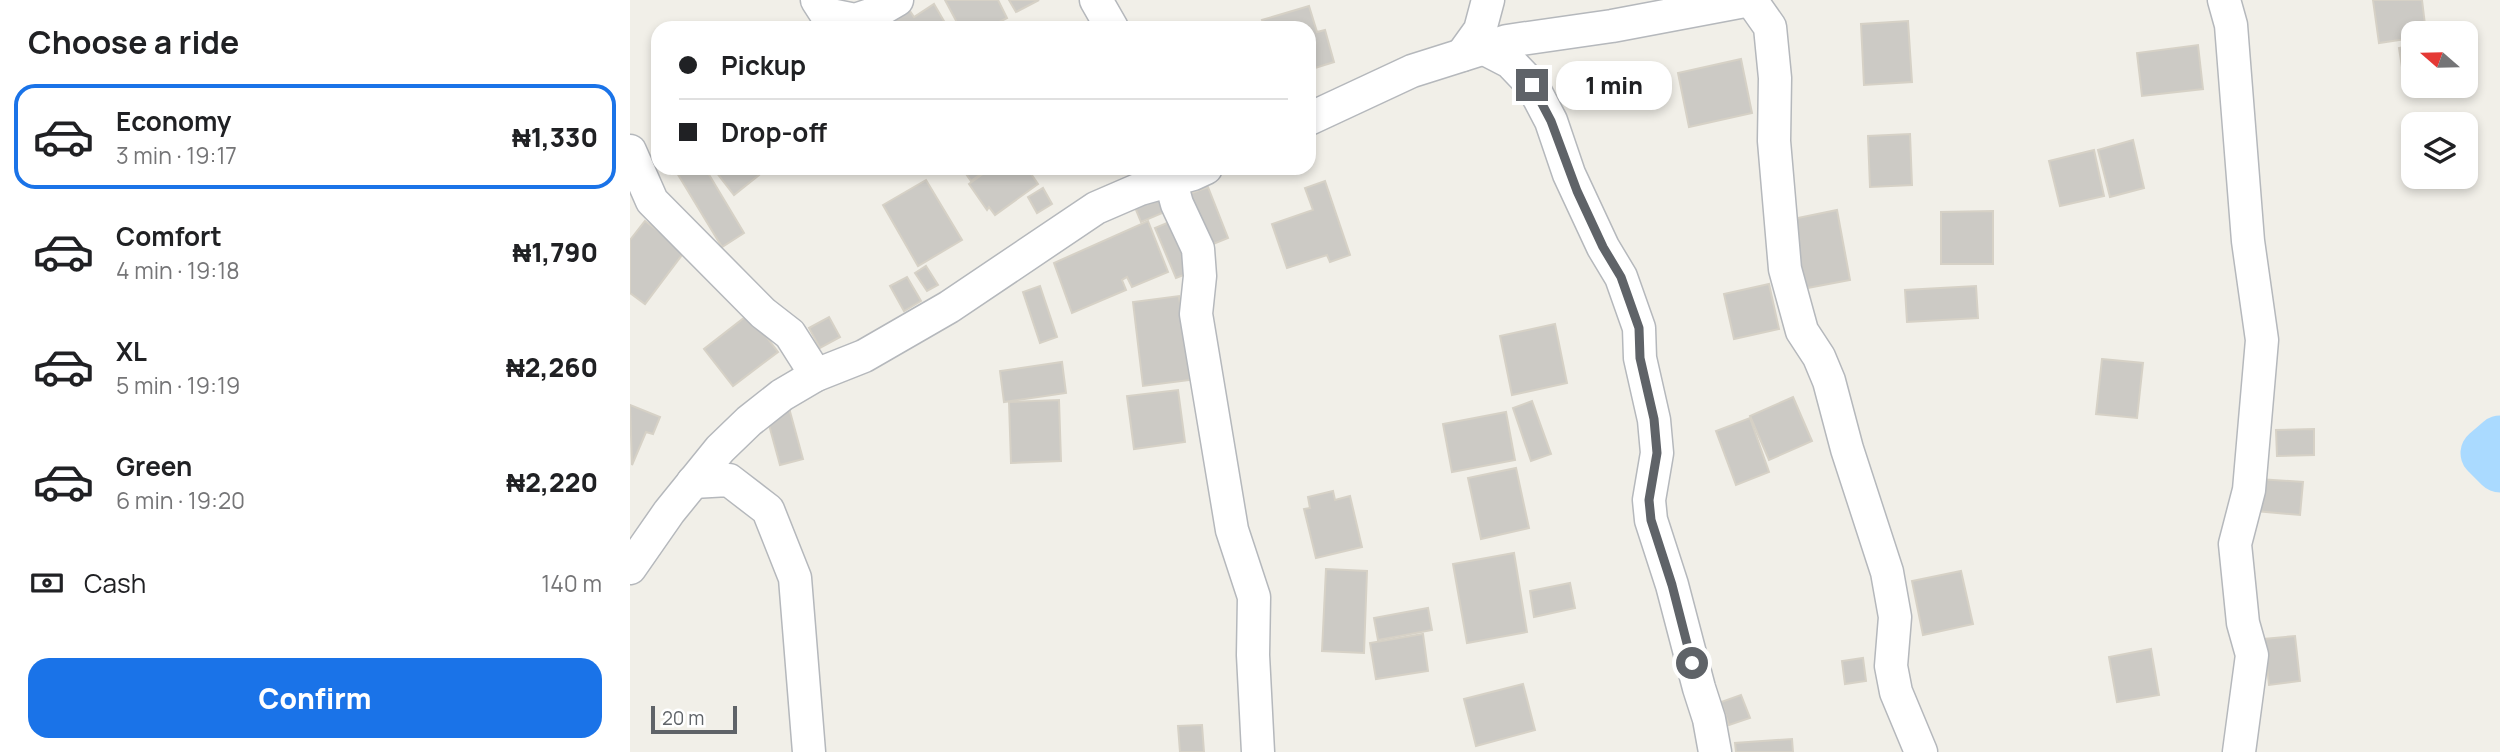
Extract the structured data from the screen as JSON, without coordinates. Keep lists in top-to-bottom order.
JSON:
{
  "scale_bar": "20 m",
  "north": "left",
  "page": {
    "heading": "Choose a ride",
    "banner": ["Pickup", "Drop-off"],
    "bubble": "1 min",
    "list": [
      {
        "name": "Economy",
        "note": "3 min · 19:17",
        "value": "₦1,330"
      },
      {
        "name": "Comfort",
        "note": "4 min · 19:18",
        "value": "₦1,790"
      },
      {
        "name": "XL",
        "note": "5 min · 19:19",
        "value": "₦2,260"
      },
      {
        "name": "Green",
        "note": "6 min · 19:20",
        "value": "₦2,220"
      }
    ],
    "pay": ["Cash", "140 m"],
    "buttons": "Confirm",
    "scale": "20 m"
  }
}
